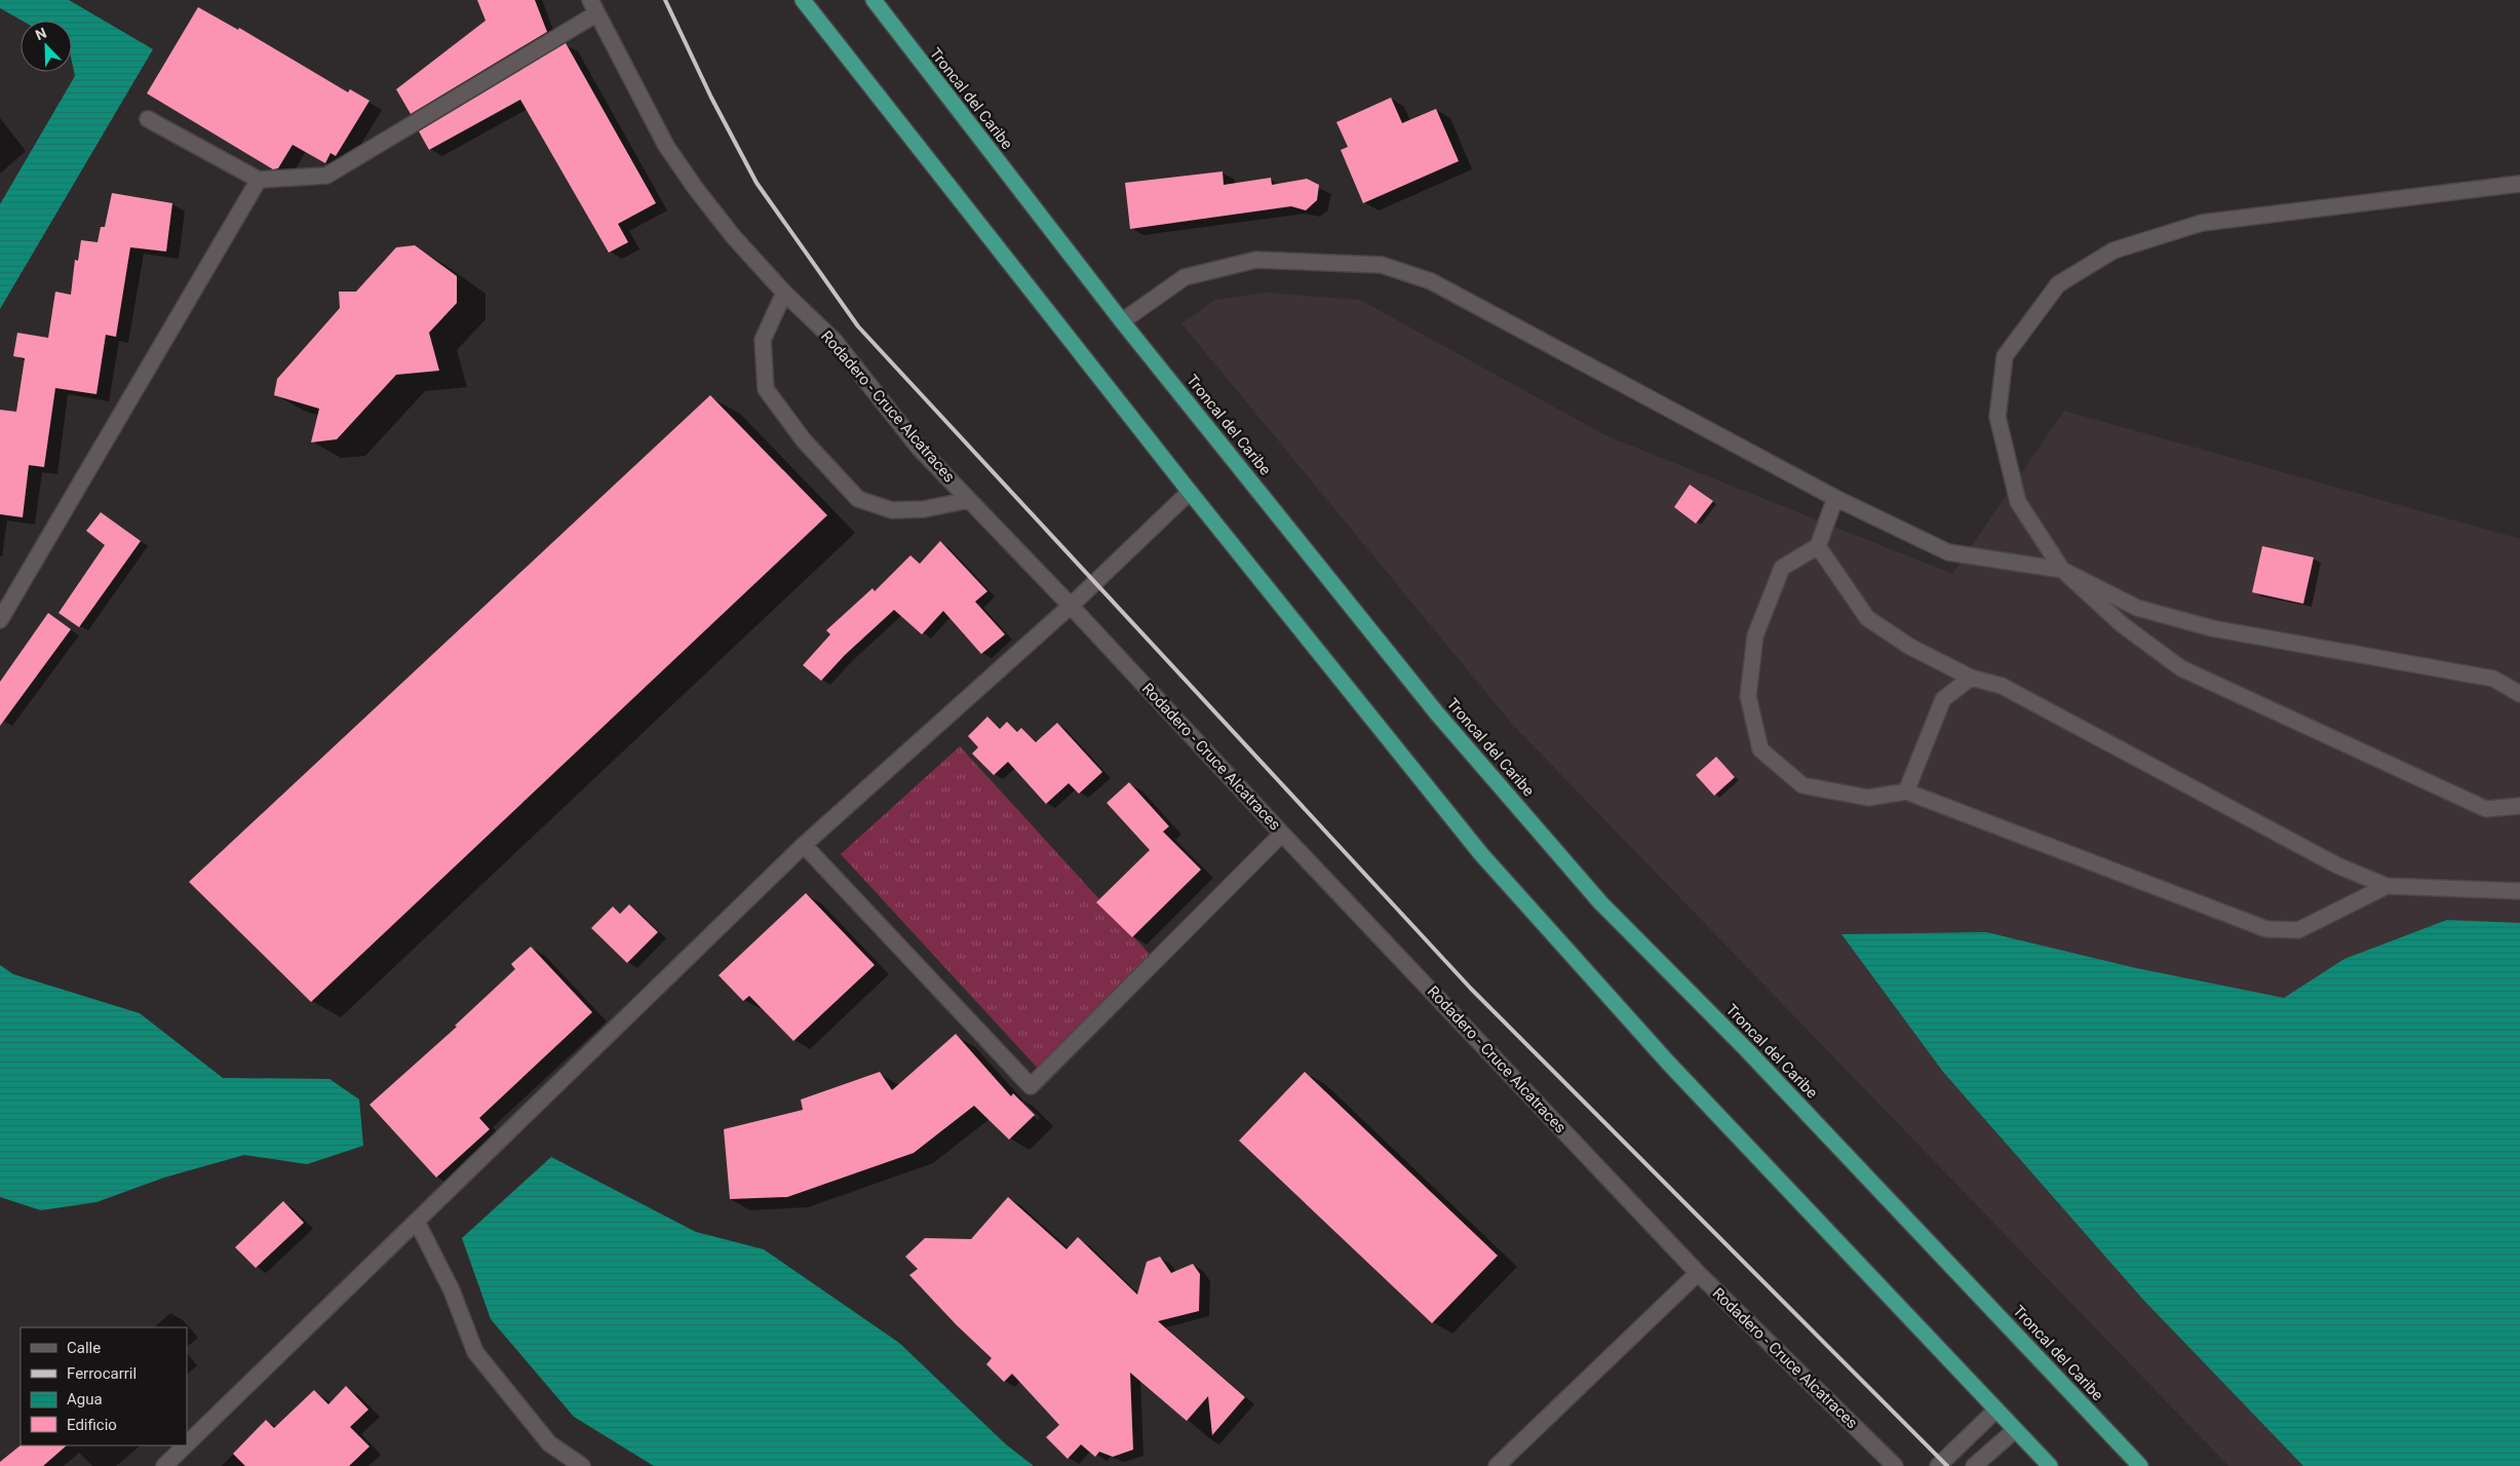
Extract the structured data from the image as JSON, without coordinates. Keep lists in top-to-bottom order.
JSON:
{
  "streets": {
    "highway": ["Troncal del Caribe"],
    "street": ["Rodadero - Cruce Alcatraces"]
  },
  "legend": [
    "Calle",
    "Ferrocarril",
    "Agua",
    "Edificio"
  ],
  "north": "top left"
}
